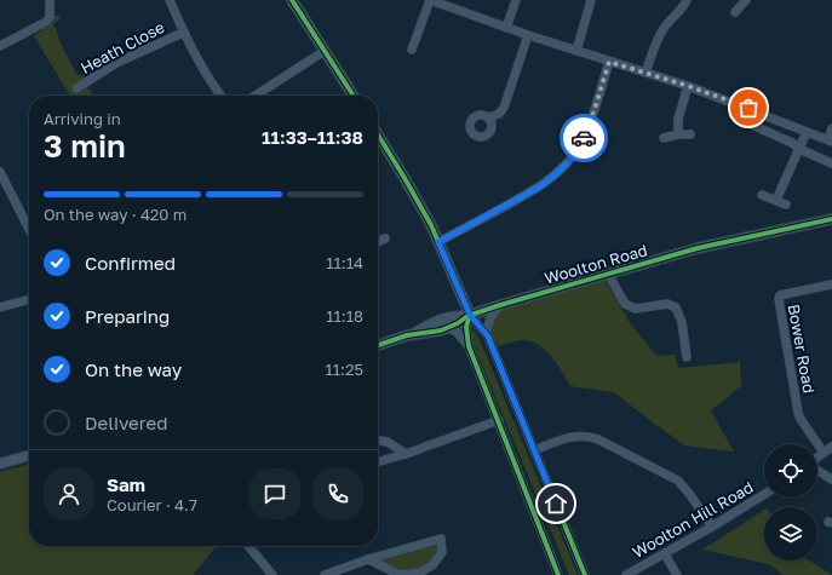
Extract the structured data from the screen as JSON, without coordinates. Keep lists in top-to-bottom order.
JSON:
{
  "streets": {
    "street": [
      "Heath Close",
      "Woolton Road",
      "Bower Road",
      "Woolton Hill Road"
    ]
  },
  "page": {
    "heading": ["3 min", "Arriving in", "11:33–11:38"],
    "panel": ["Sam", "Courier · 4.7"],
    "bar": "On the way · 420 m",
    "list": [
      ["Confirmed", "11:14"],
      ["Preparing", "11:18"],
      ["On the way", "11:25"],
      "Delivered"
    ]
  }
}
